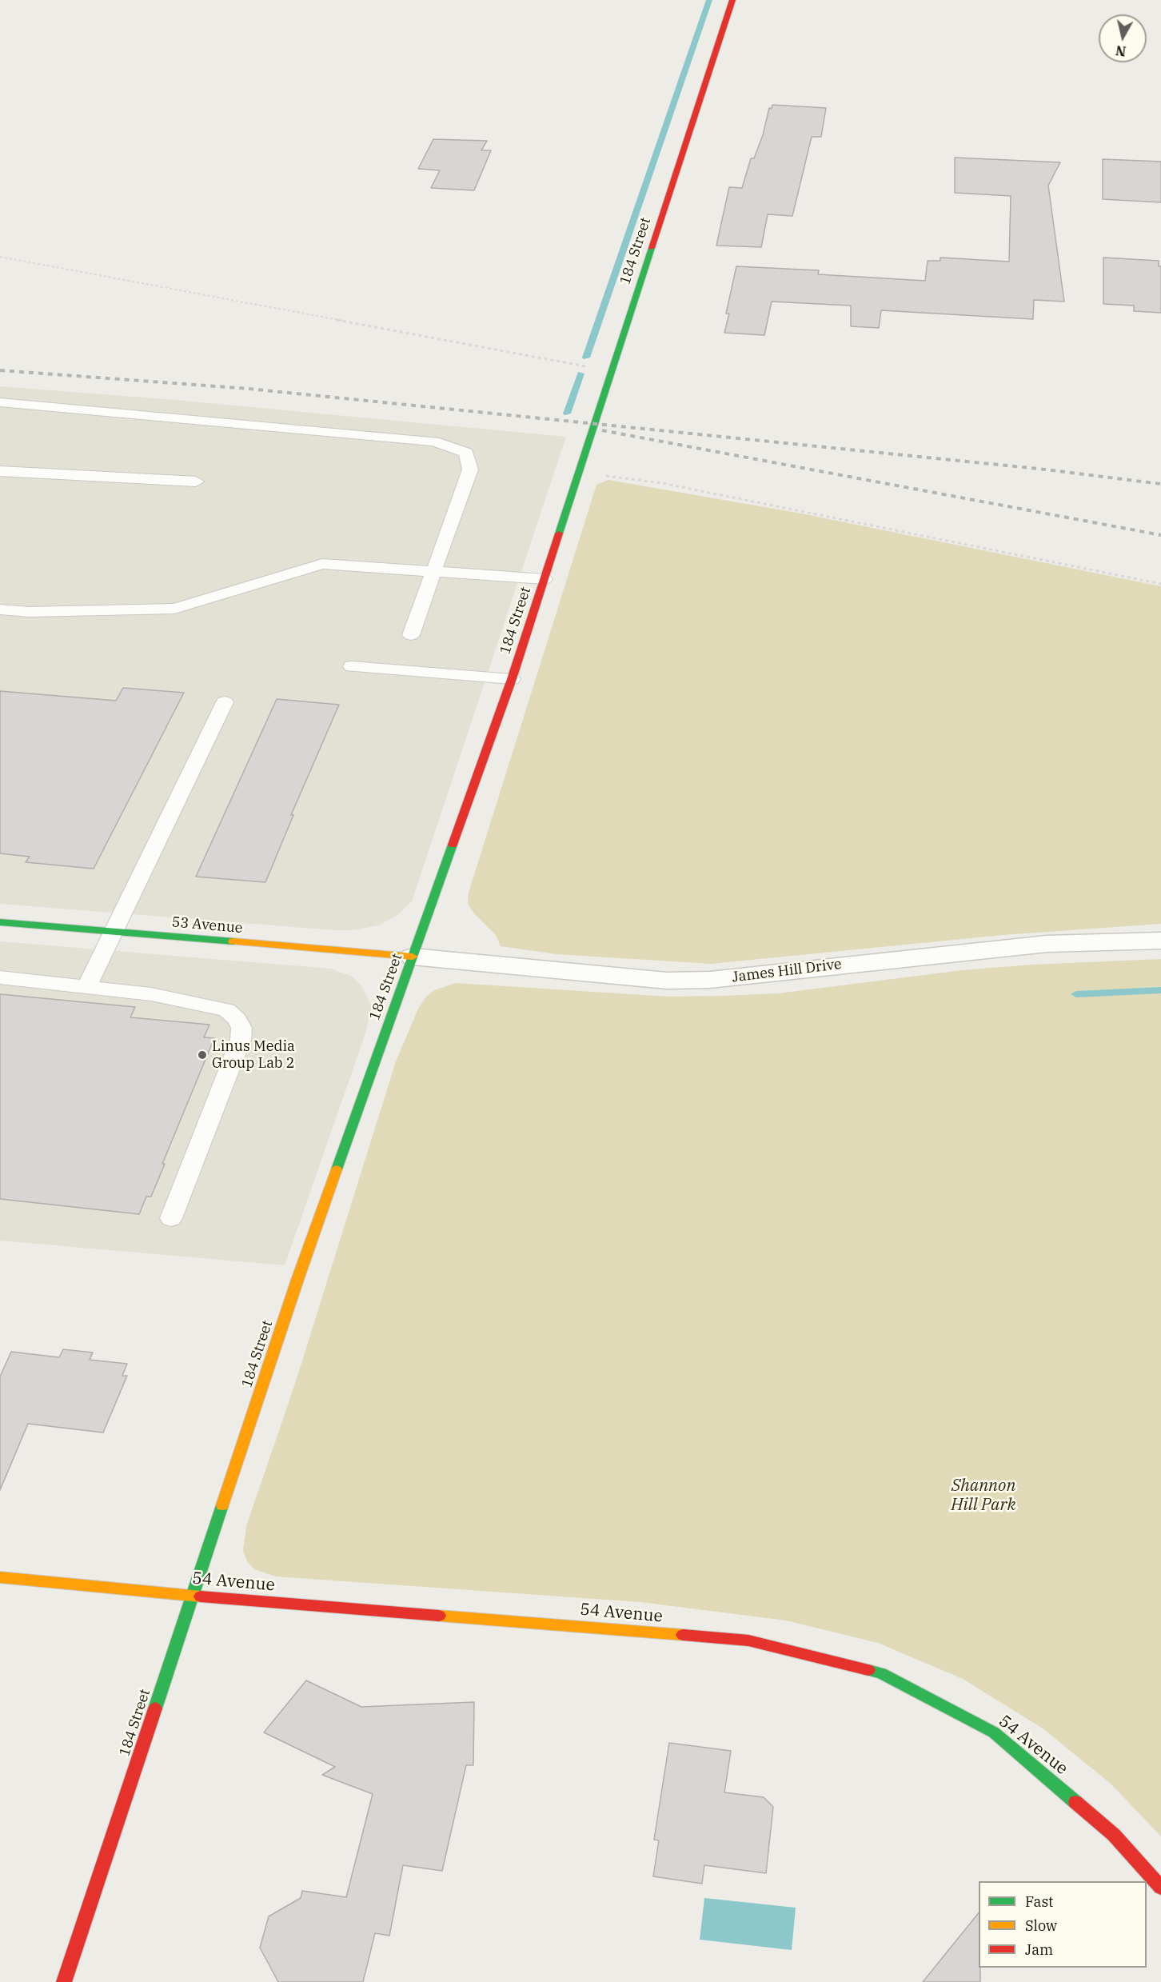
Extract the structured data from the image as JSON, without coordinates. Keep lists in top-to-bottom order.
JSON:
{
  "streets": {
    "main road": ["184 Street", "53 Avenue", "54 Avenue"],
    "street": ["James Hill Drive"]
  },
  "crossings": [
    ["184 Street", "53 Avenue"],
    ["184 Street", "James Hill Drive"],
    ["184 Street", "54 Avenue"],
    ["53 Avenue", "James Hill Drive"]
  ],
  "parks": ["Shannon Hill Park"],
  "places": ["Linus Media Group Lab 2"],
  "legend": ["Fast", "Slow", "Jam"],
  "north": "bottom"
}
